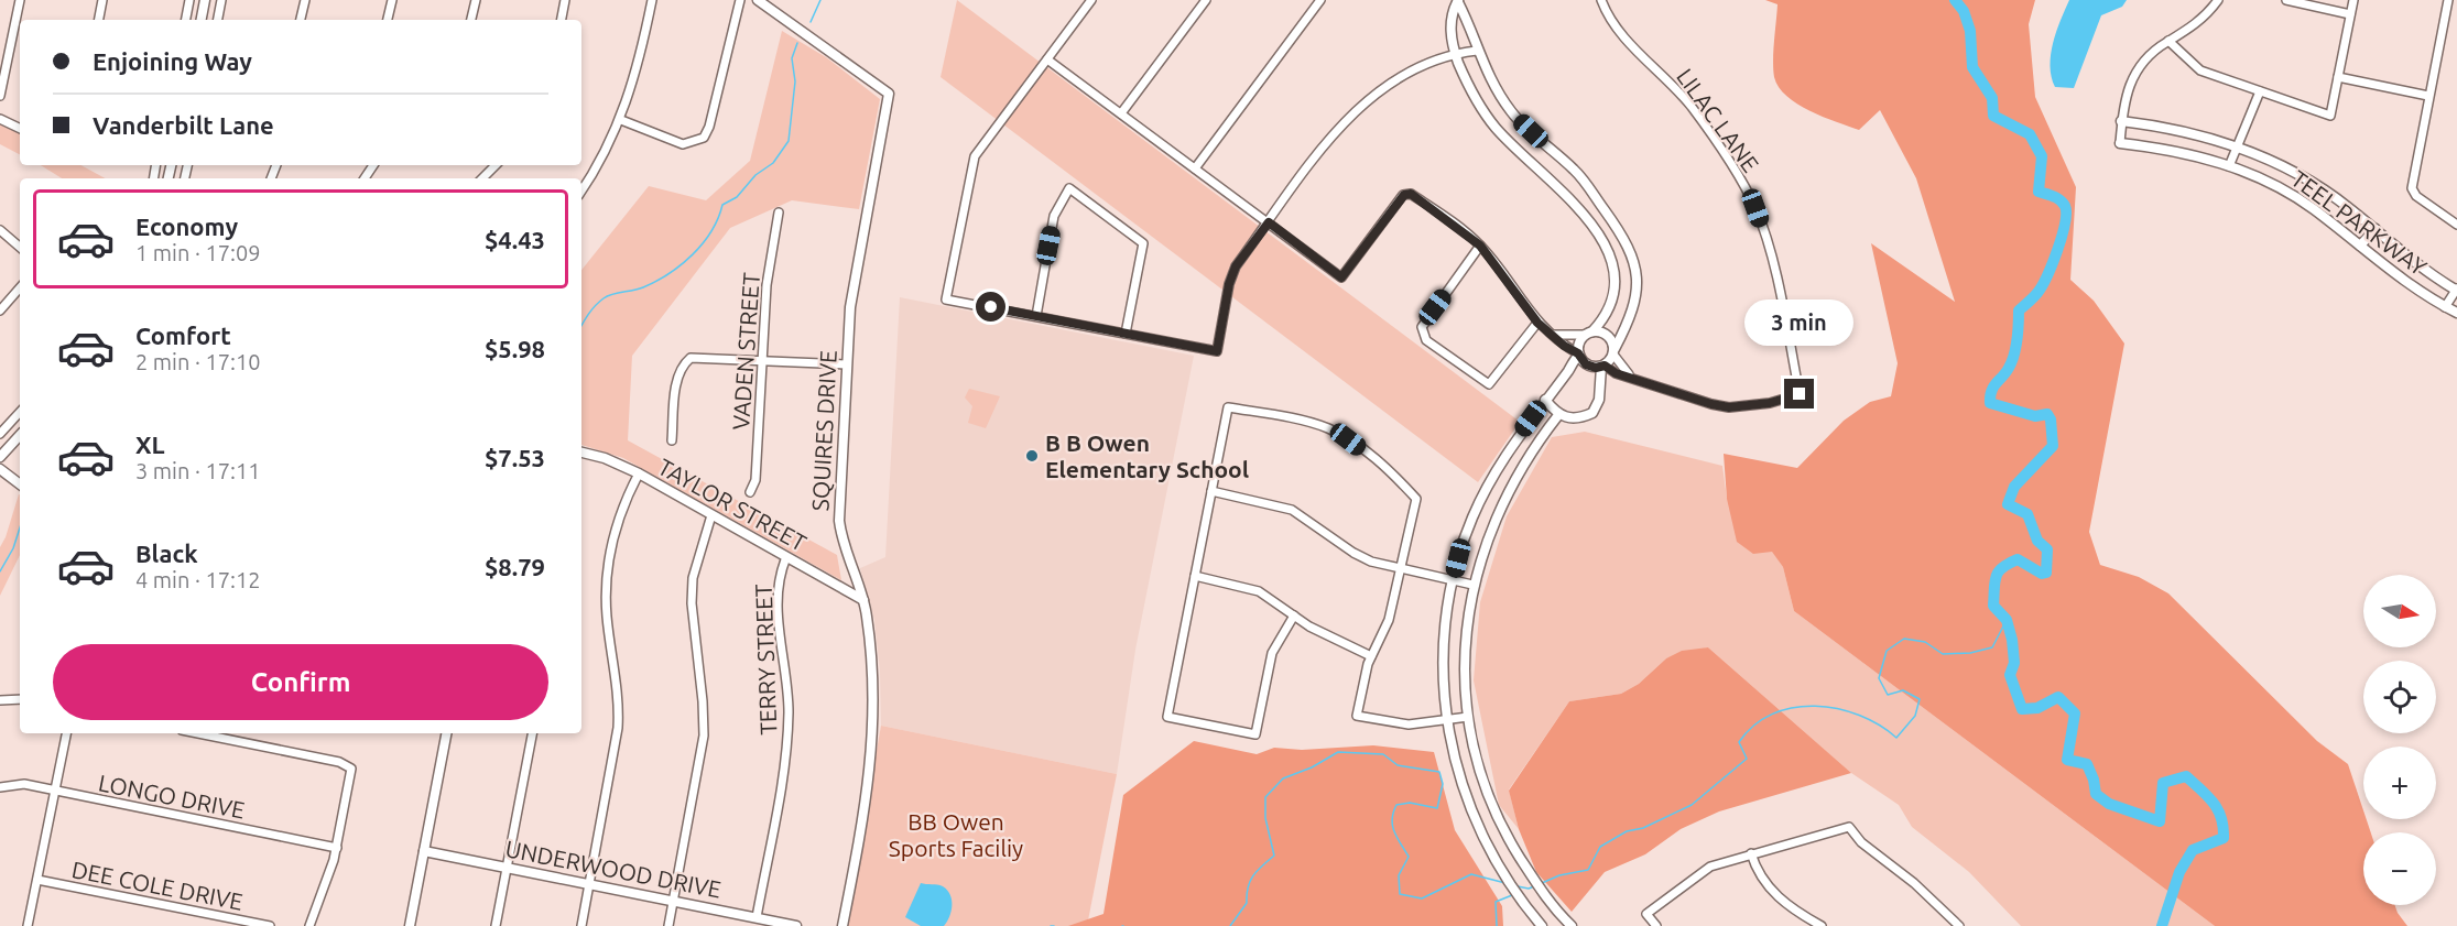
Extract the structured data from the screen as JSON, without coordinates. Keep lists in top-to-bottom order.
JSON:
{
  "streets": {
    "street": [
      "LILAC LANE",
      "TEEL PARKWAY",
      "VADEN STREET",
      "SQUIRES DRIVE",
      "TAYLOR STREET",
      "TERRY STREET",
      "LONGO DRIVE",
      "UNDERWOOD DRIVE",
      "DEE COLE DRIVE"
    ]
  },
  "crossings": [
    ["SQUIRES DRIVE", "TAYLOR STREET"],
    ["TAYLOR STREET", "TERRY STREET"],
    ["TERRY STREET", "UNDERWOOD DRIVE"]
  ],
  "parks": ["BB Owen Sports Faciliy"],
  "places": ["B B Owen Elementary School"],
  "north": "right",
  "page": {
    "banner": ["Enjoining Way", "Vanderbilt Lane"],
    "list": [
      {
        "name": "Economy",
        "note": "1 min · 17:09",
        "value": "$4.43"
      },
      {
        "name": "Comfort",
        "note": "2 min · 17:10",
        "value": "$5.98"
      },
      {
        "name": "XL",
        "note": "3 min · 17:11",
        "value": "$7.53"
      },
      {
        "name": "Black",
        "note": "4 min · 17:12",
        "value": "$8.79"
      }
    ],
    "bubble": "3 min",
    "map_buttons": ["+", "−"],
    "buttons": "Confirm"
  }
}
